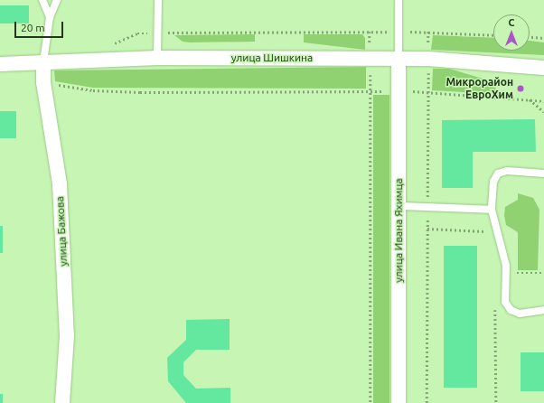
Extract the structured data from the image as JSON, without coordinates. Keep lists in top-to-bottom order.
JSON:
{
  "streets": {
    "street": ["улица Шишкина", "улица Ивана Яхимца", "улица Бажова"]
  },
  "crossings": [
    ["улица Шишкина", "улица Ивана Яхимца"],
    ["улица Шишкина", "улица Бажова"]
  ],
  "places": ["Микрорайон ЕвроХим"],
  "scale_bar": "20 m",
  "north": "top"
}
